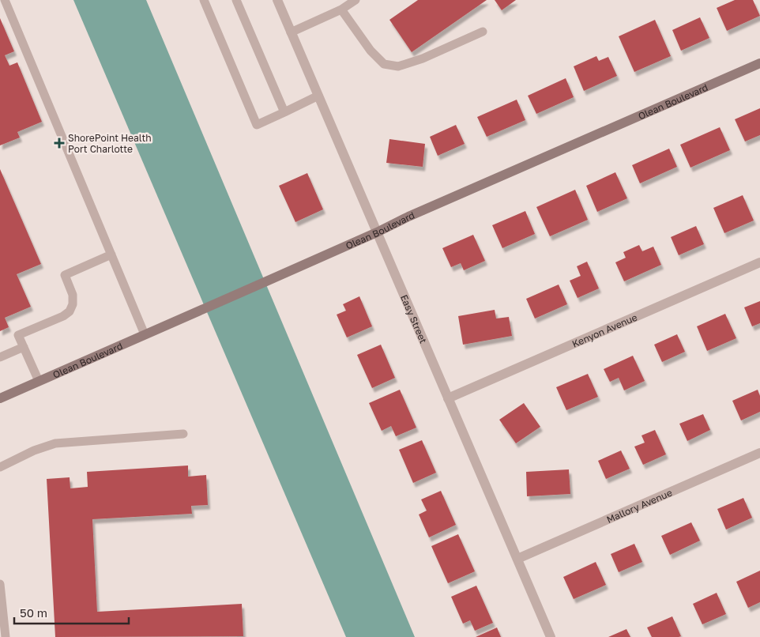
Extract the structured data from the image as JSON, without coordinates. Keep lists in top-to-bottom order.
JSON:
{
  "streets": {
    "street": [
      "Olean Boulevard",
      "Easy Street",
      "Kenyon Avenue",
      "Mallory Avenue"
    ]
  },
  "crossings": [
    ["Olean Boulevard", "Easy Street"],
    ["Easy Street", "Kenyon Avenue"],
    ["Easy Street", "Mallory Avenue"]
  ],
  "places": {
    "health": ["ShorePoint Health Port Charlotte"]
  },
  "scale_bar": "50 m"
}
